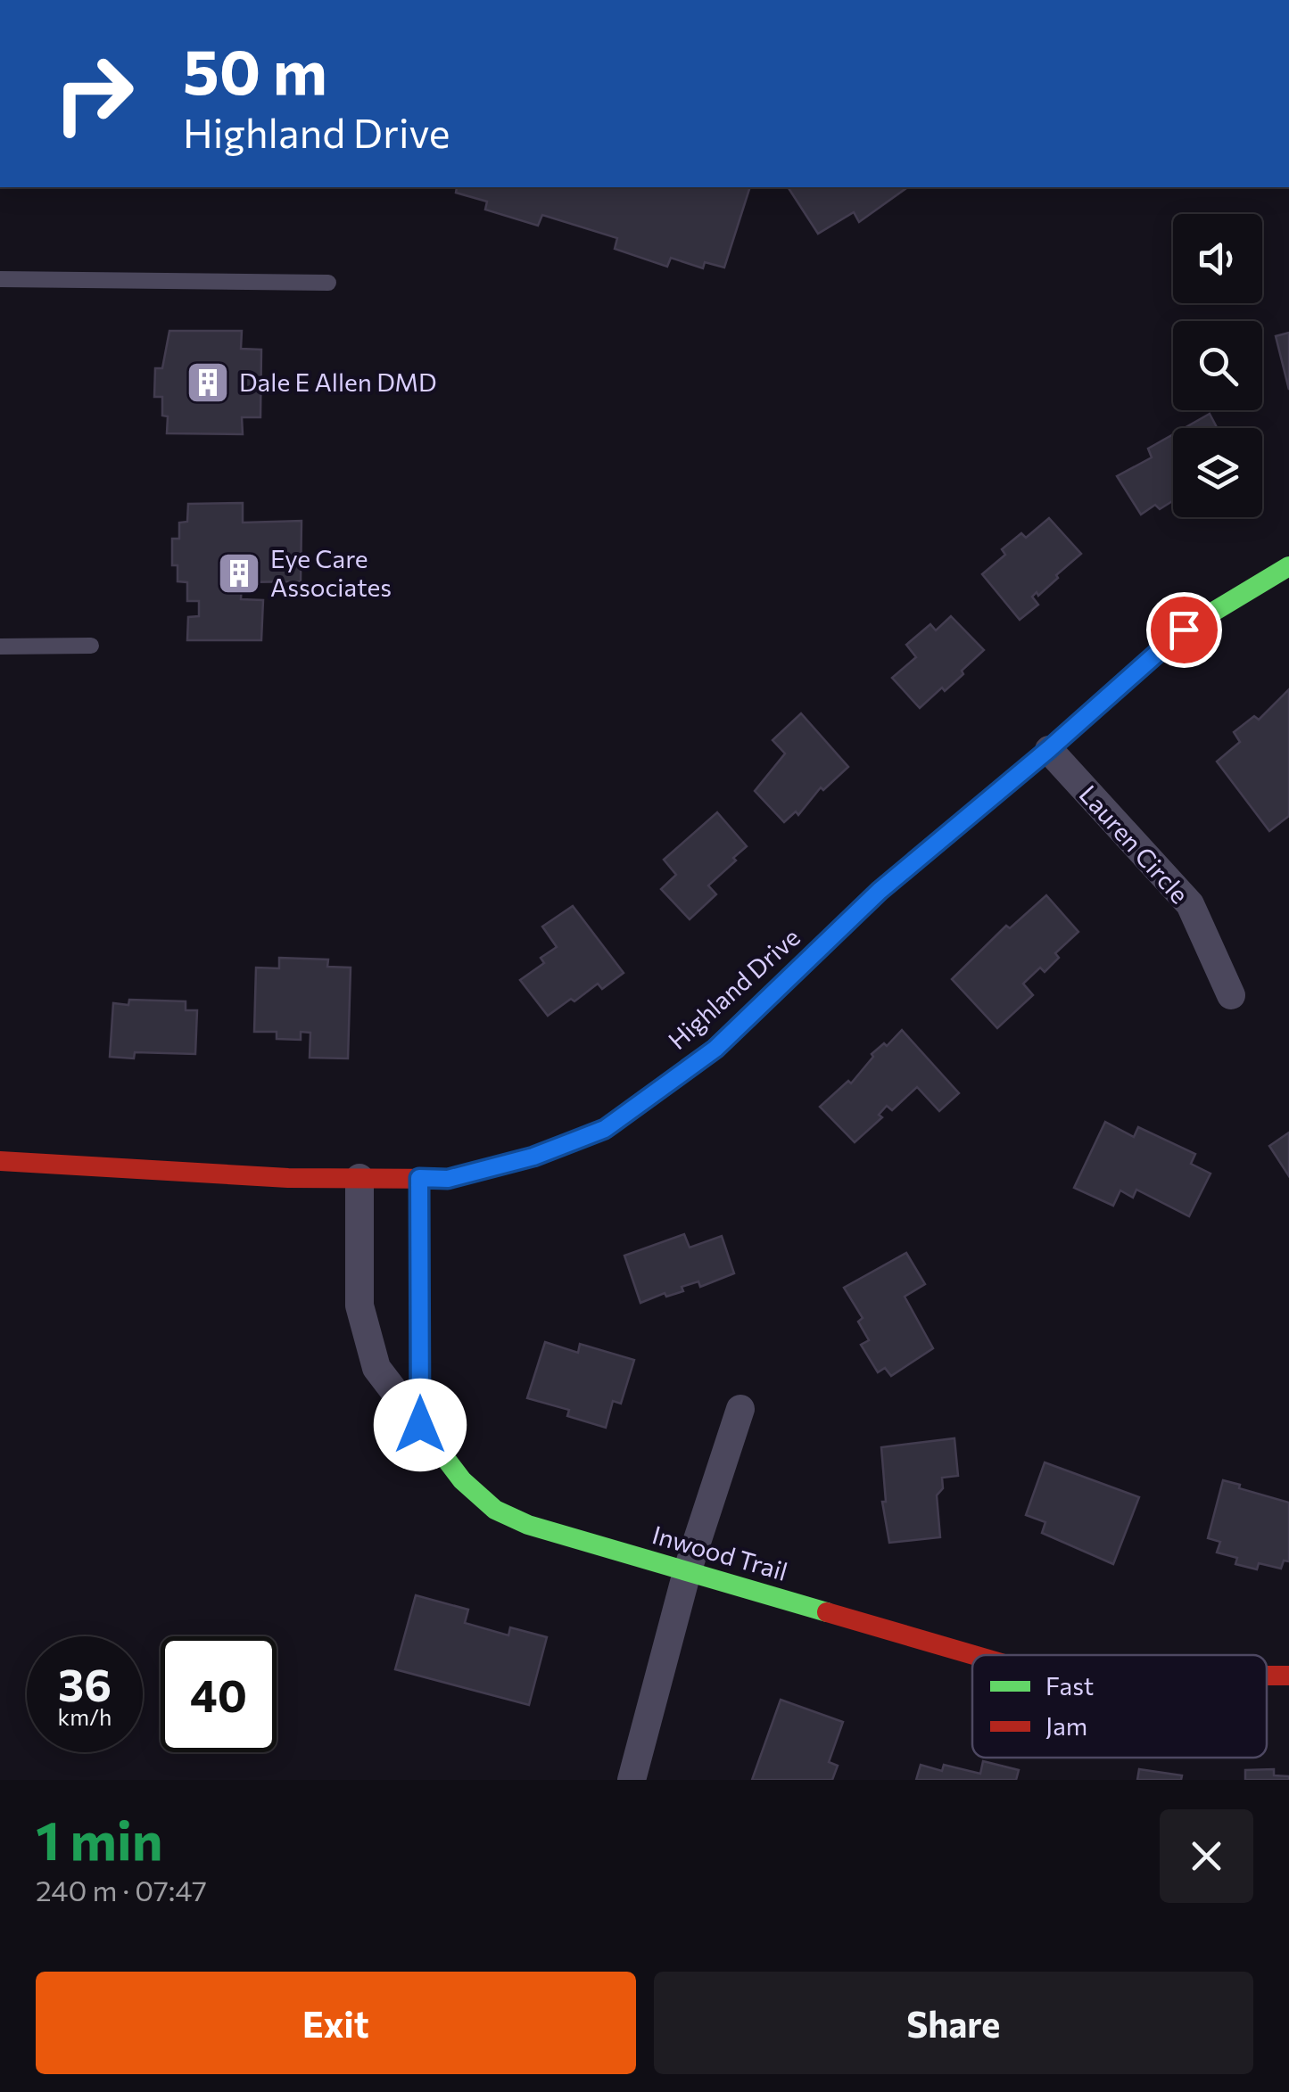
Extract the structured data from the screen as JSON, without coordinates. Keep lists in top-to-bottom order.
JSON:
{
  "streets": {
    "street": ["Lauren Circle", "Highland Drive", "Inwood Trail"]
  },
  "crossings": [
    ["Lauren Circle", "Highland Drive"]
  ],
  "places": {
    "building": ["Dale E Allen DMD", "Eye Care Associates"]
  },
  "legend": ["Fast", "Jam"],
  "page": {
    "turn": ["50 m", "Highland Drive"],
    "speed": "36 km/h",
    "limit": "40",
    "heading": ["1 min", "240 m · 07:47"],
    "buttons": ["Exit", "Share"]
  }
}
